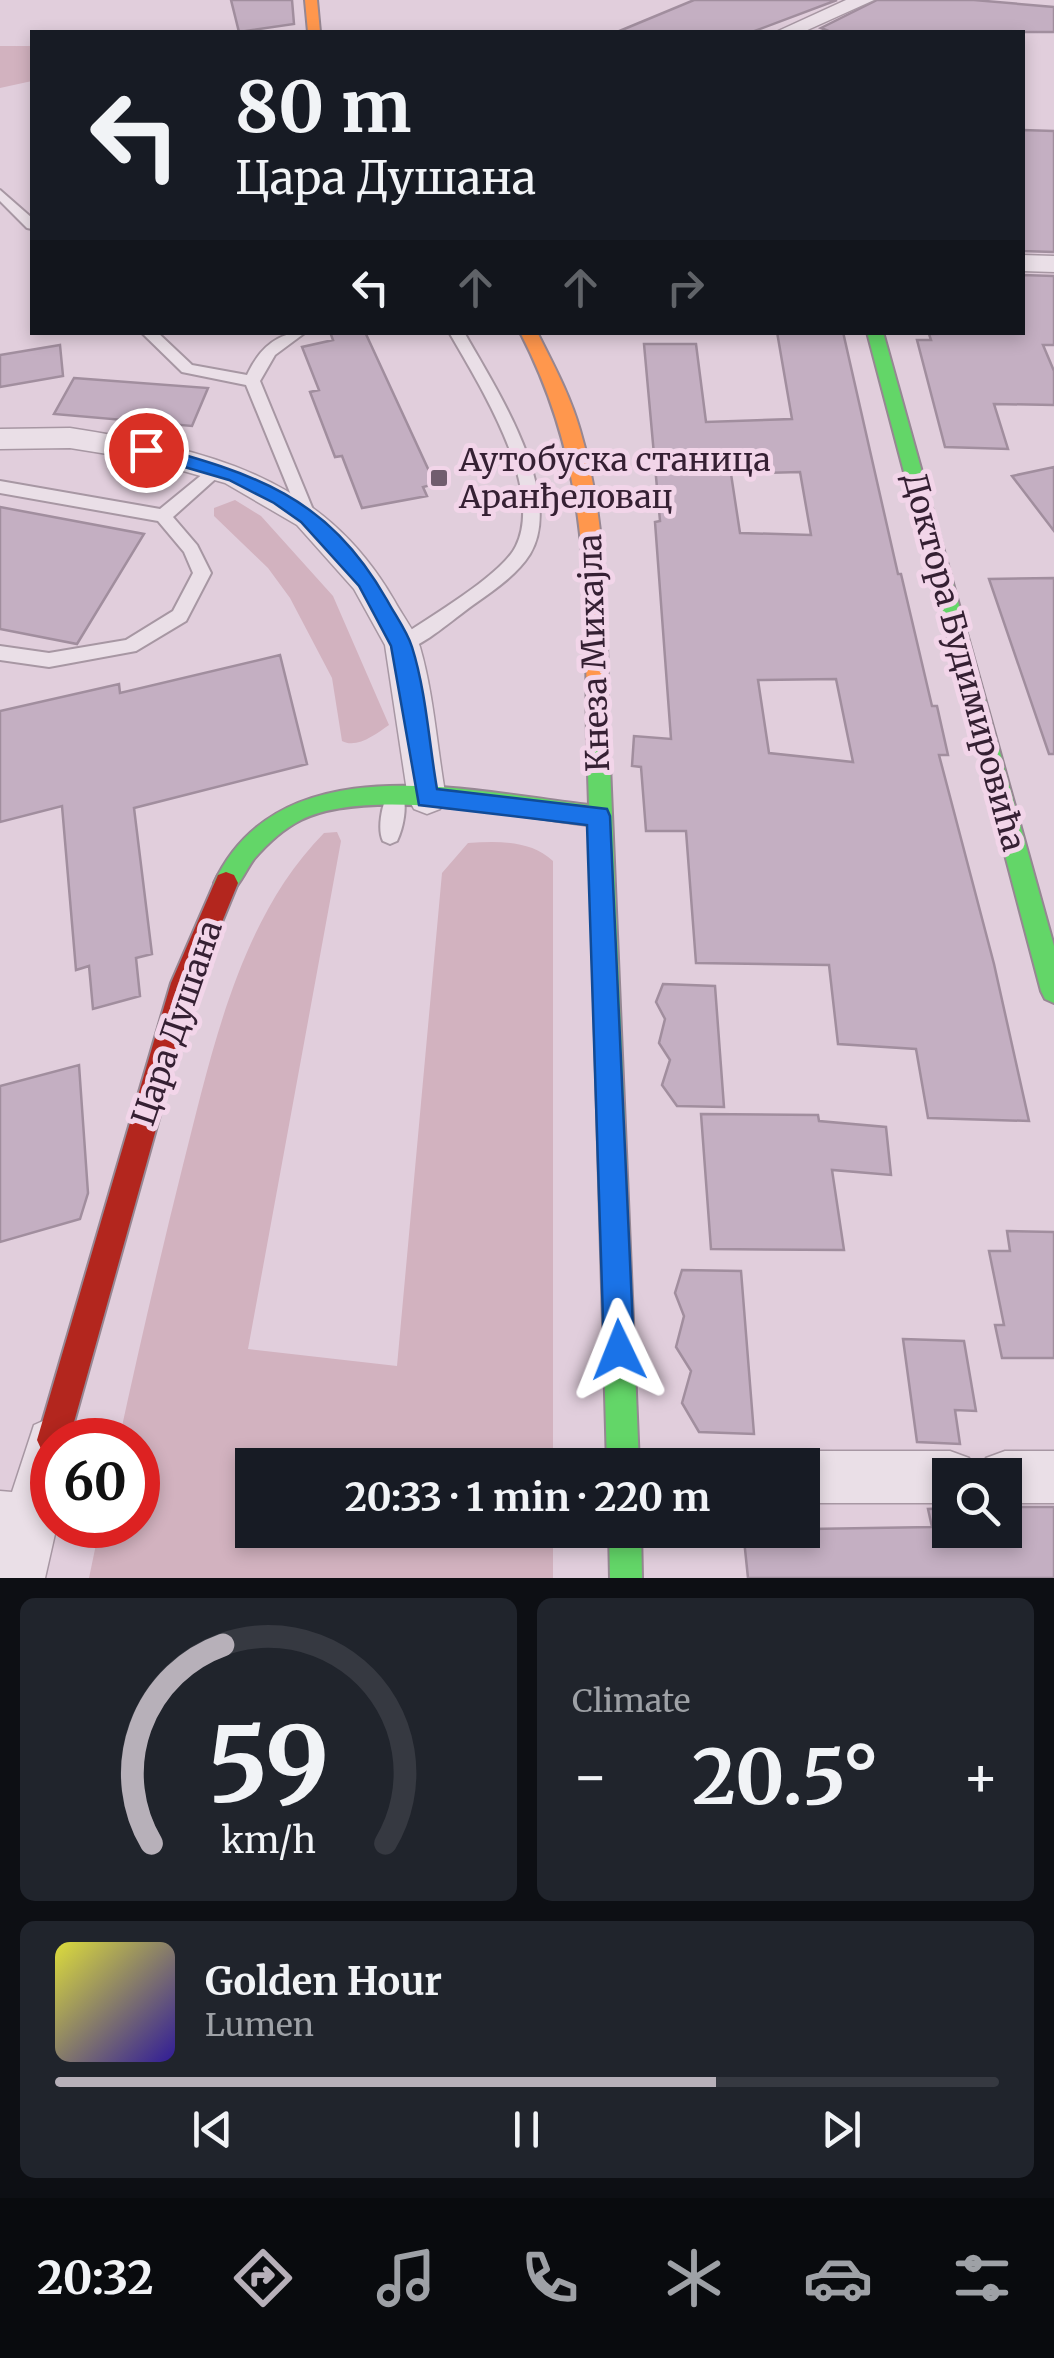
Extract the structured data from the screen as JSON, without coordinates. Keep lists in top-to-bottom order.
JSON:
{
  "streets": {
    "street": ["Кнеза Михајла", "Доктора Будимировића", "Цара Душана"]
  },
  "crossings": [
    ["Кнеза Михајла", "Цара Душана"]
  ],
  "places": {
    "transit": ["Аутобуска станица Аранђеловац"]
  },
  "page": {
    "turn": ["80 m", "Цара Душана"],
    "limit": "60",
    "trip": "20:33 · 1 min · 220 m",
    "tile": "Climate",
    "heat": ["−", "20.5°", "+"],
    "song": ["Golden Hour", "Lumen"],
    "tabs": "20:32",
    "gauge": ["59", "km/h"]
  }
}
